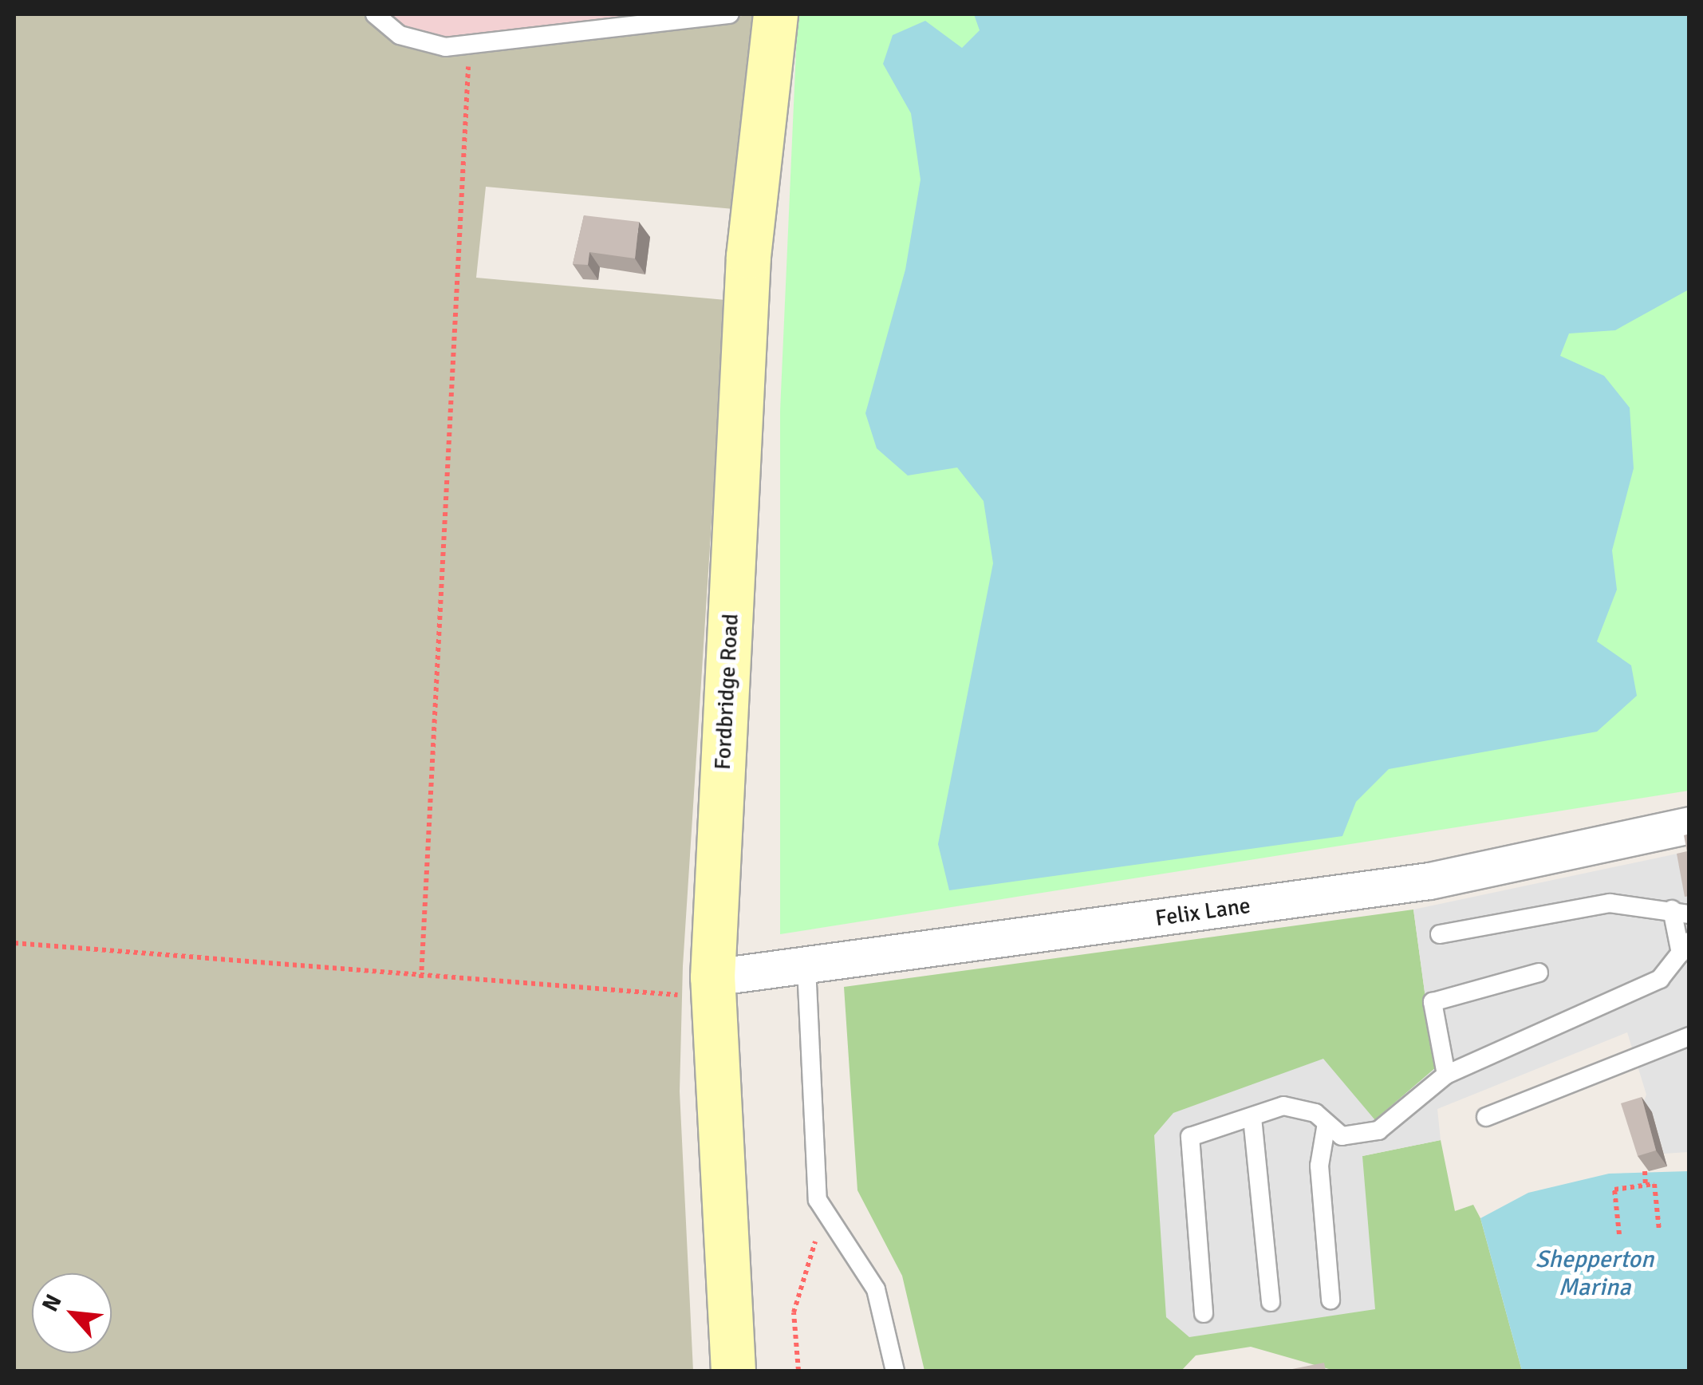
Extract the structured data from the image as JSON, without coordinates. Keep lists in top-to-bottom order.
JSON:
{
  "streets": {
    "street": ["Fordbridge Road", "Felix Lane"]
  },
  "crossings": [
    ["Fordbridge Road", "Felix Lane"]
  ],
  "water": ["Shepperton Marina"],
  "north": "top left"
}
